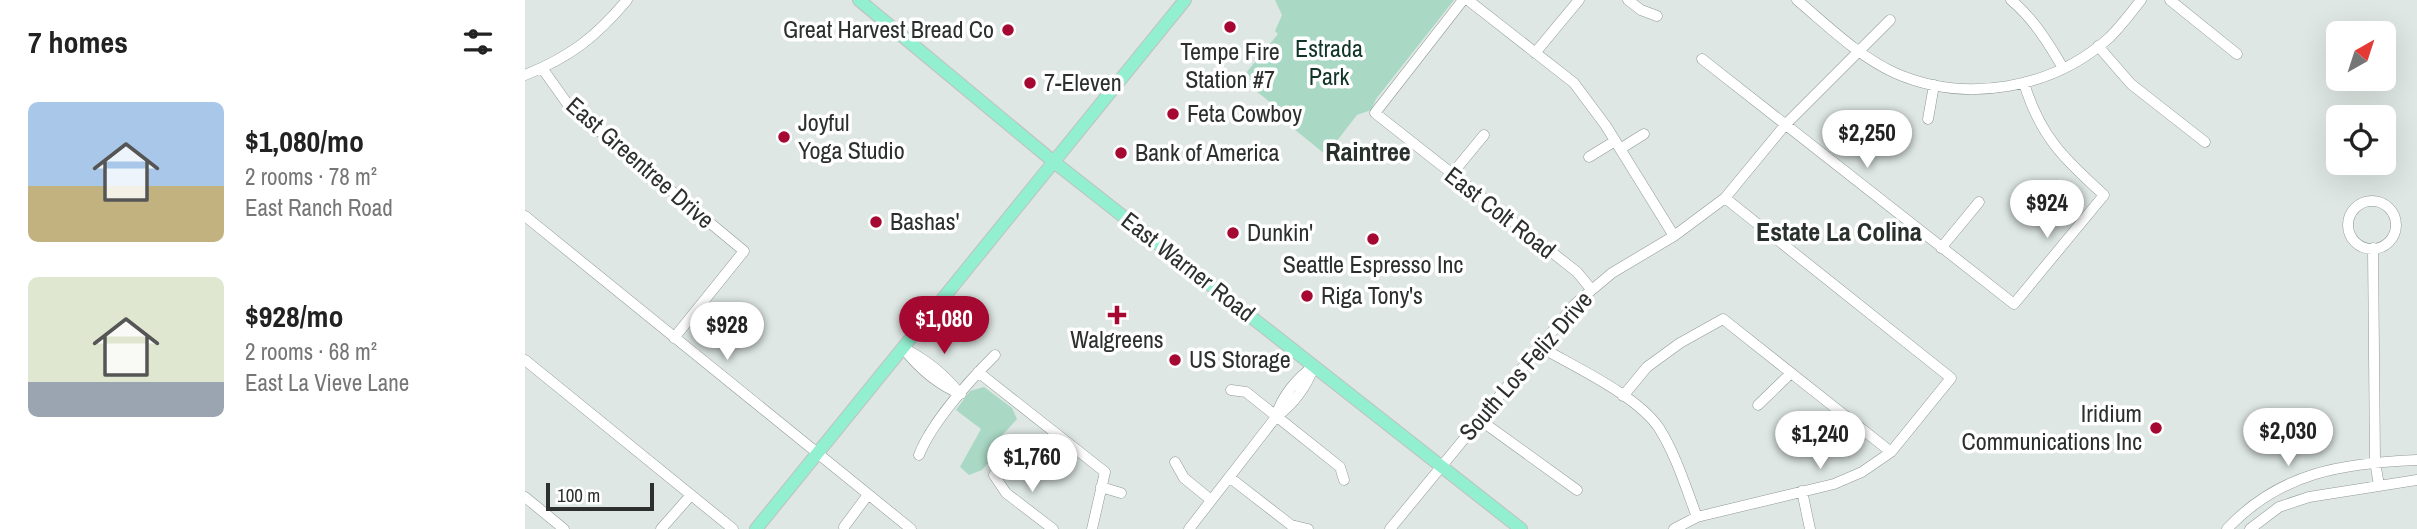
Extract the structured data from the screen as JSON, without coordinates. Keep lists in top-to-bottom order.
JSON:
{
  "streets": {
    "main road": ["East Warner Road"],
    "street": ["East Greentree Drive", "East Colt Road", "South Los Feliz Drive"]
  },
  "crossings": [
    ["East Colt Road", "South Los Feliz Drive"],
    ["East Warner Road", "South Los Feliz Drive"]
  ],
  "districts": ["Raintree", "Estate La Colina"],
  "parks": ["Estrada Park"],
  "places": {
    "other": [
      "Tempe Fire Station #7",
      "Great Harvest Bread Co",
      "7-Eleven",
      "Feta Cowboy",
      "Joyful Yoga Studio",
      "Bank of America",
      "Bashas'",
      "Dunkin'",
      "Seattle Espresso Inc",
      "Riga Tony's",
      "US Storage",
      "Iridium Communications Inc"
    ],
    "health": ["Walgreens"]
  },
  "scale_bar": "100 m",
  "north": "top right",
  "page": {
    "heading": "7 homes",
    "list": [
      {
        "name": "$1,080/mo",
        "note": "2 rooms · 78 m² · East Ranch Road"
      },
      {
        "name": "$928/mo",
        "note": "2 rooms · 68 m² · East La Vieve Lane"
      }
    ],
    "price": [
      "$2,250",
      "$924",
      "$1,080",
      "$928",
      "$2,030",
      "$1,240",
      "$1,760"
    ],
    "scale": "100 m"
  }
}
